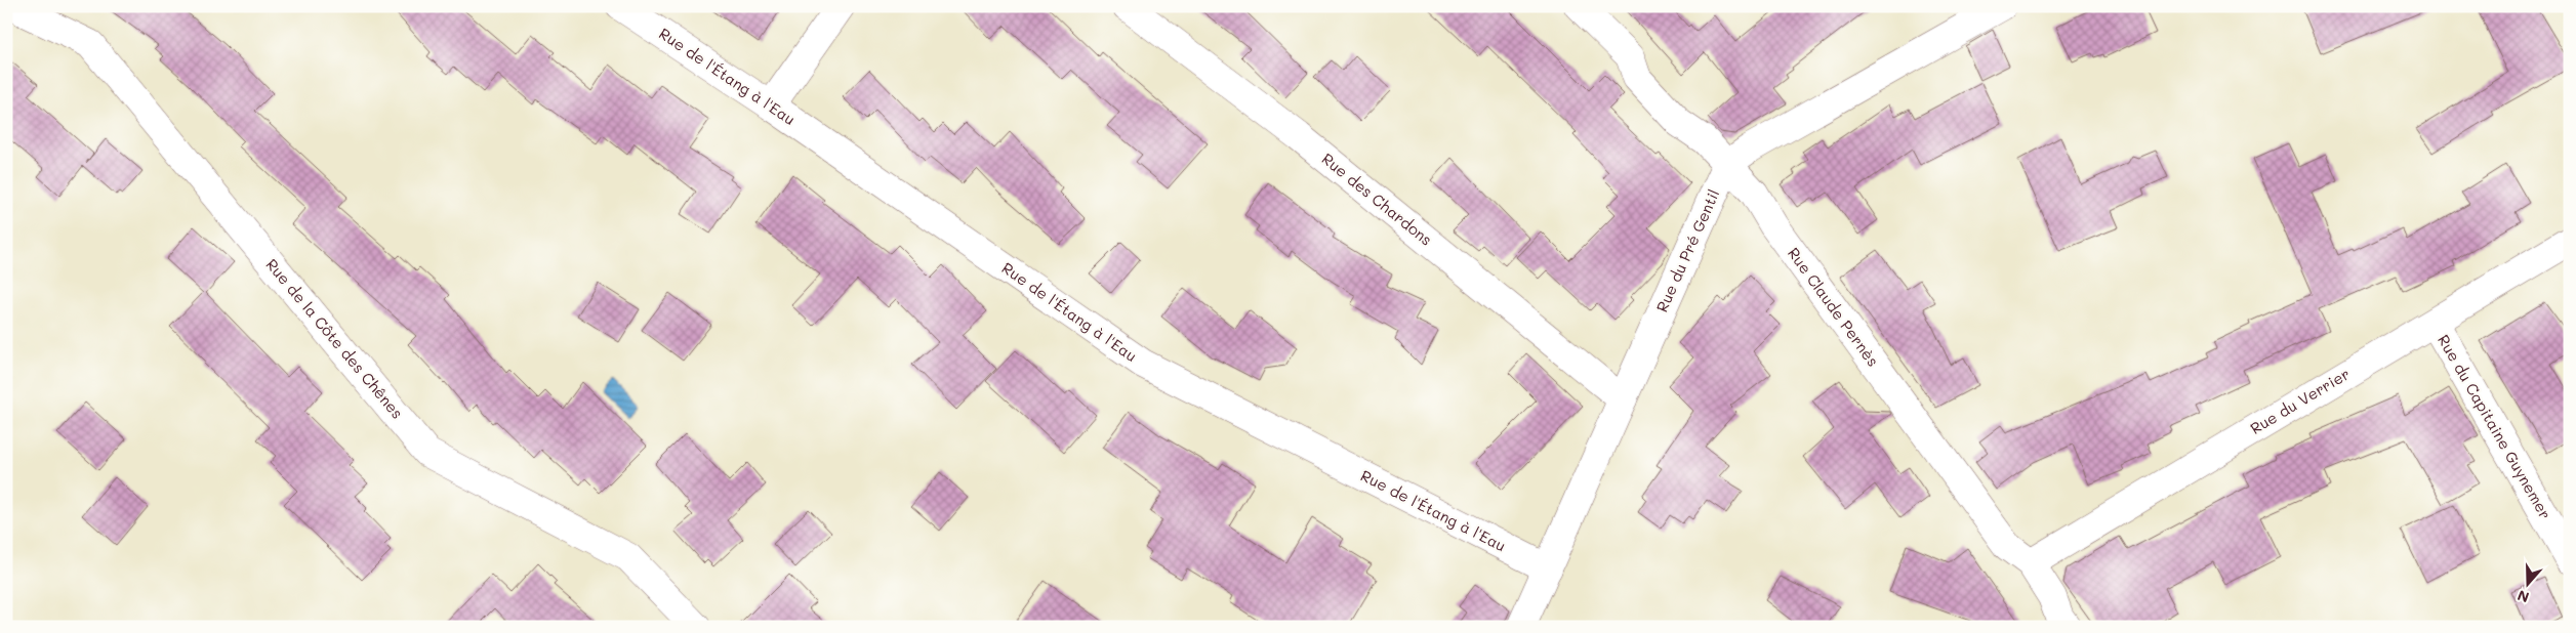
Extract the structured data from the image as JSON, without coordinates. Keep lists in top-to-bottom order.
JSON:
{
  "streets": {
    "street": [
      "Rue de l'Étang à l'Eau",
      "Rue des Chardons",
      "Rue du Pré Gentil",
      "Rue Claude Pernès",
      "Rue de la Côte des Chênes",
      "Rue du Verrier",
      "Rue du Capitaine Guynemer"
    ]
  },
  "crossings": [
    ["Rue de l'Étang à l'Eau", "Rue du Pré Gentil"],
    ["Rue des Chardons", "Rue du Pré Gentil"],
    ["Rue du Pré Gentil", "Rue Claude Pernès"],
    ["Rue Claude Pernès", "Rue du Verrier"],
    ["Rue du Verrier", "Rue du Capitaine Guynemer"]
  ],
  "north": "bottom"
}
